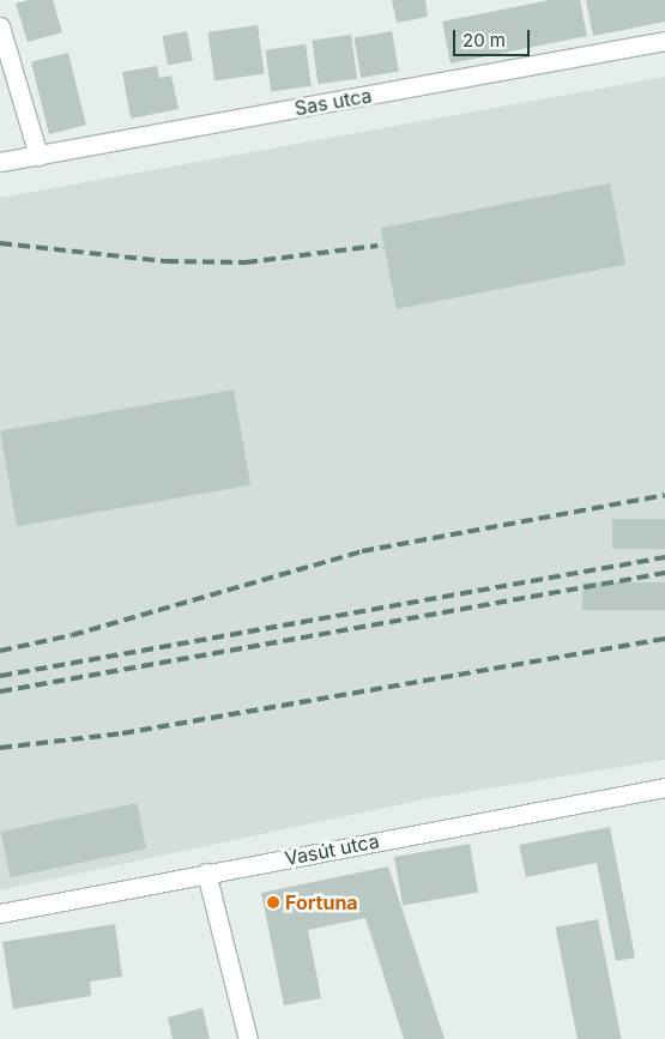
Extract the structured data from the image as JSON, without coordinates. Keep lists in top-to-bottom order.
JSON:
{
  "streets": {
    "street": ["Sas utca", "Vasút utca"]
  },
  "places": ["Fortuna"],
  "scale_bar": "20 m"
}
